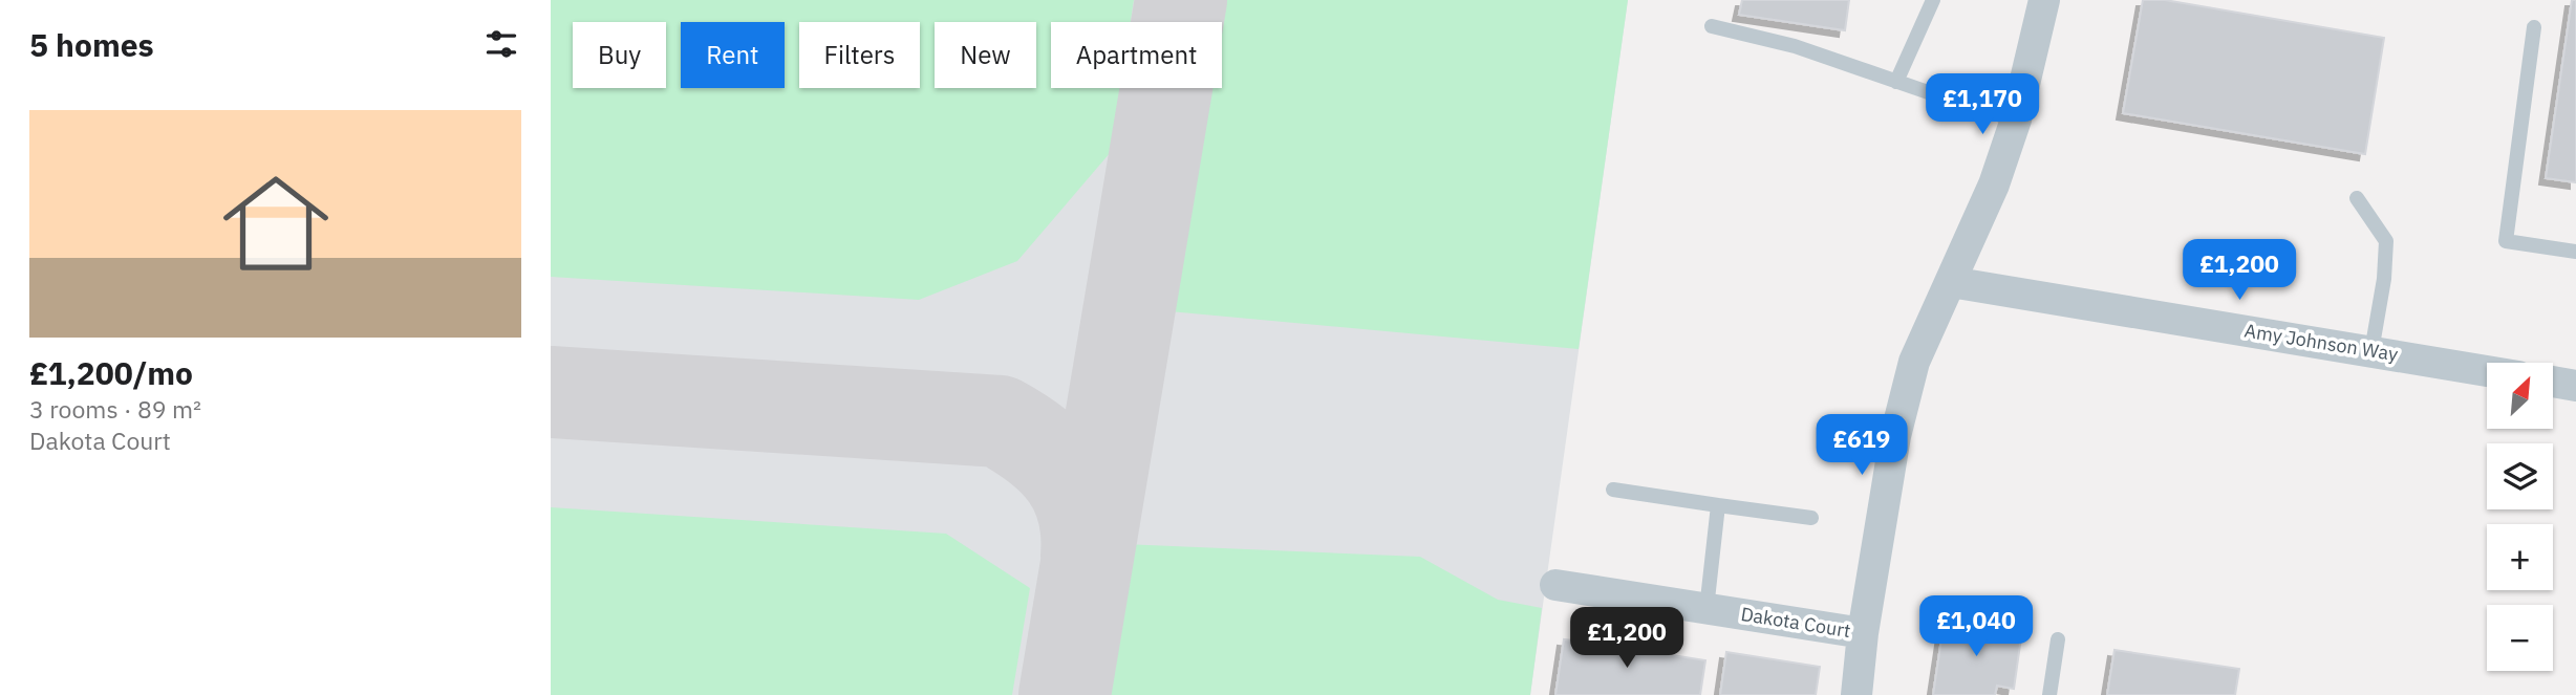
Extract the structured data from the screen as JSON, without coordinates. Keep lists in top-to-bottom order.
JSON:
{
  "streets": {
    "street": ["Amy Johnson Way", "Dakota Court"]
  },
  "north": "top right",
  "page": {
    "heading": "5 homes",
    "chip": [
      "Buy",
      "Rent",
      "Filters",
      "New",
      "Apartment"
    ],
    "price": [
      "£1,170",
      "£1,200",
      "£619",
      "£1,040",
      "£1,200"
    ],
    "list": [
      {
        "name": "£1,200/mo",
        "note": "3 rooms · 89 m² · Dakota Court"
      }
    ],
    "map_buttons": ["+", "−"]
  }
}
